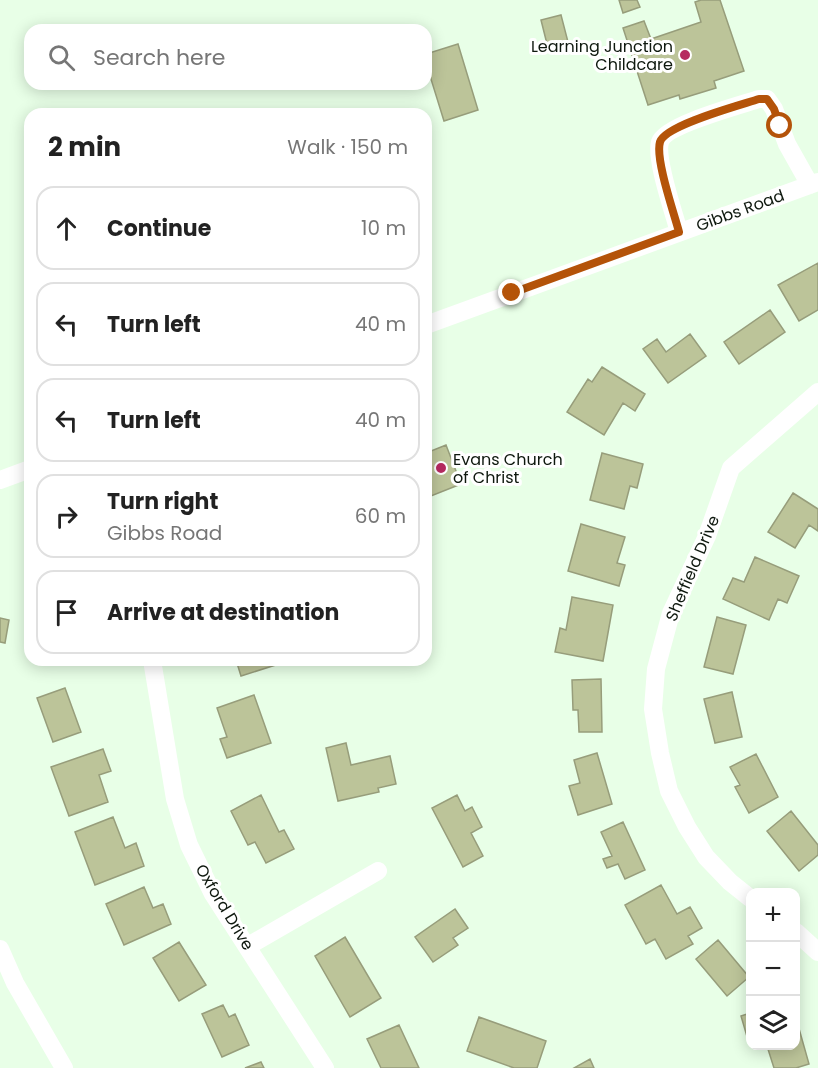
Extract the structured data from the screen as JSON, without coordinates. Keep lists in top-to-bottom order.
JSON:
{
  "streets": {
    "street": ["Gibbs Road", "Sheffield Drive", "Oxford Drive"]
  },
  "places": ["Learning Junction Childcare", "Evans Church of Christ"],
  "page": {
    "search": "Search here",
    "heading": ["2 min", "Walk · 150 m"],
    "list": [
      ["Continue", "10 m"],
      ["Turn left", "40 m"],
      ["Turn left", "40 m"],
      ["Turn right", "Gibbs Road", "60 m"],
      "Arrive at destination"
    ],
    "map_buttons": ["+", "−"]
  }
}
